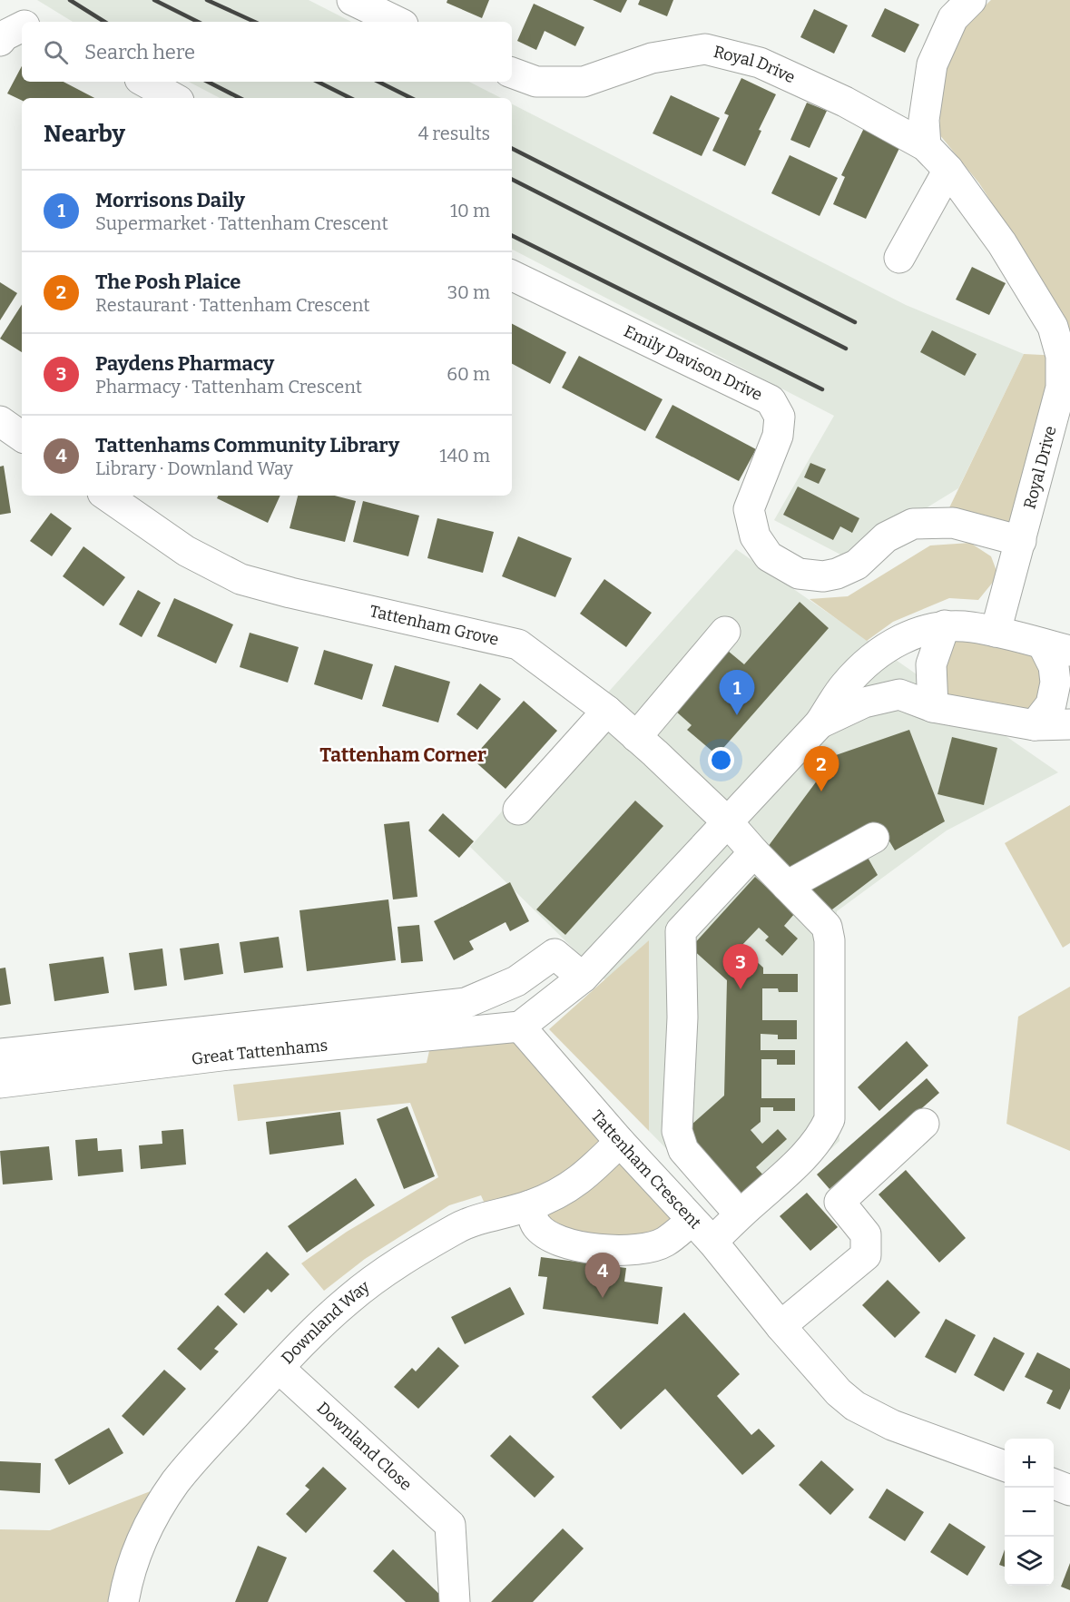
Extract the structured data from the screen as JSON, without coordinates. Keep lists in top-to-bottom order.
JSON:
{
  "streets": {
    "street": [
      "Royal Drive",
      "Emily Davison Drive",
      "Tattenham Grove",
      "Great Tattenhams",
      "Tattenham Crescent",
      "Downland Way",
      "Downland Close"
    ]
  },
  "crossings": [
    ["Royal Drive", "Emily Davison Drive"],
    ["Great Tattenhams", "Tattenham Crescent"],
    ["Tattenham Crescent", "Downland Way"],
    ["Downland Way", "Downland Close"]
  ],
  "districts": ["Tattenham Corner"],
  "page": {
    "search": "Search here",
    "heading": ["Nearby", "4 results"],
    "list": [
      {
        "mark": "1",
        "name": "Morrisons Daily",
        "note": "Supermarket · Tattenham Crescent",
        "value": "10 m"
      },
      {
        "mark": "2",
        "name": "The Posh Plaice",
        "note": "Restaurant · Tattenham Crescent",
        "value": "30 m"
      },
      {
        "mark": "3",
        "name": "Paydens Pharmacy",
        "note": "Pharmacy · Tattenham Crescent",
        "value": "60 m"
      },
      {
        "mark": "4",
        "name": "Tattenhams Community Library",
        "note": "Library · Downland Way",
        "value": "140 m"
      }
    ],
    "pins": [
      "1",
      "2",
      "3",
      "4"
    ],
    "map_buttons": ["+", "−"]
  }
}
